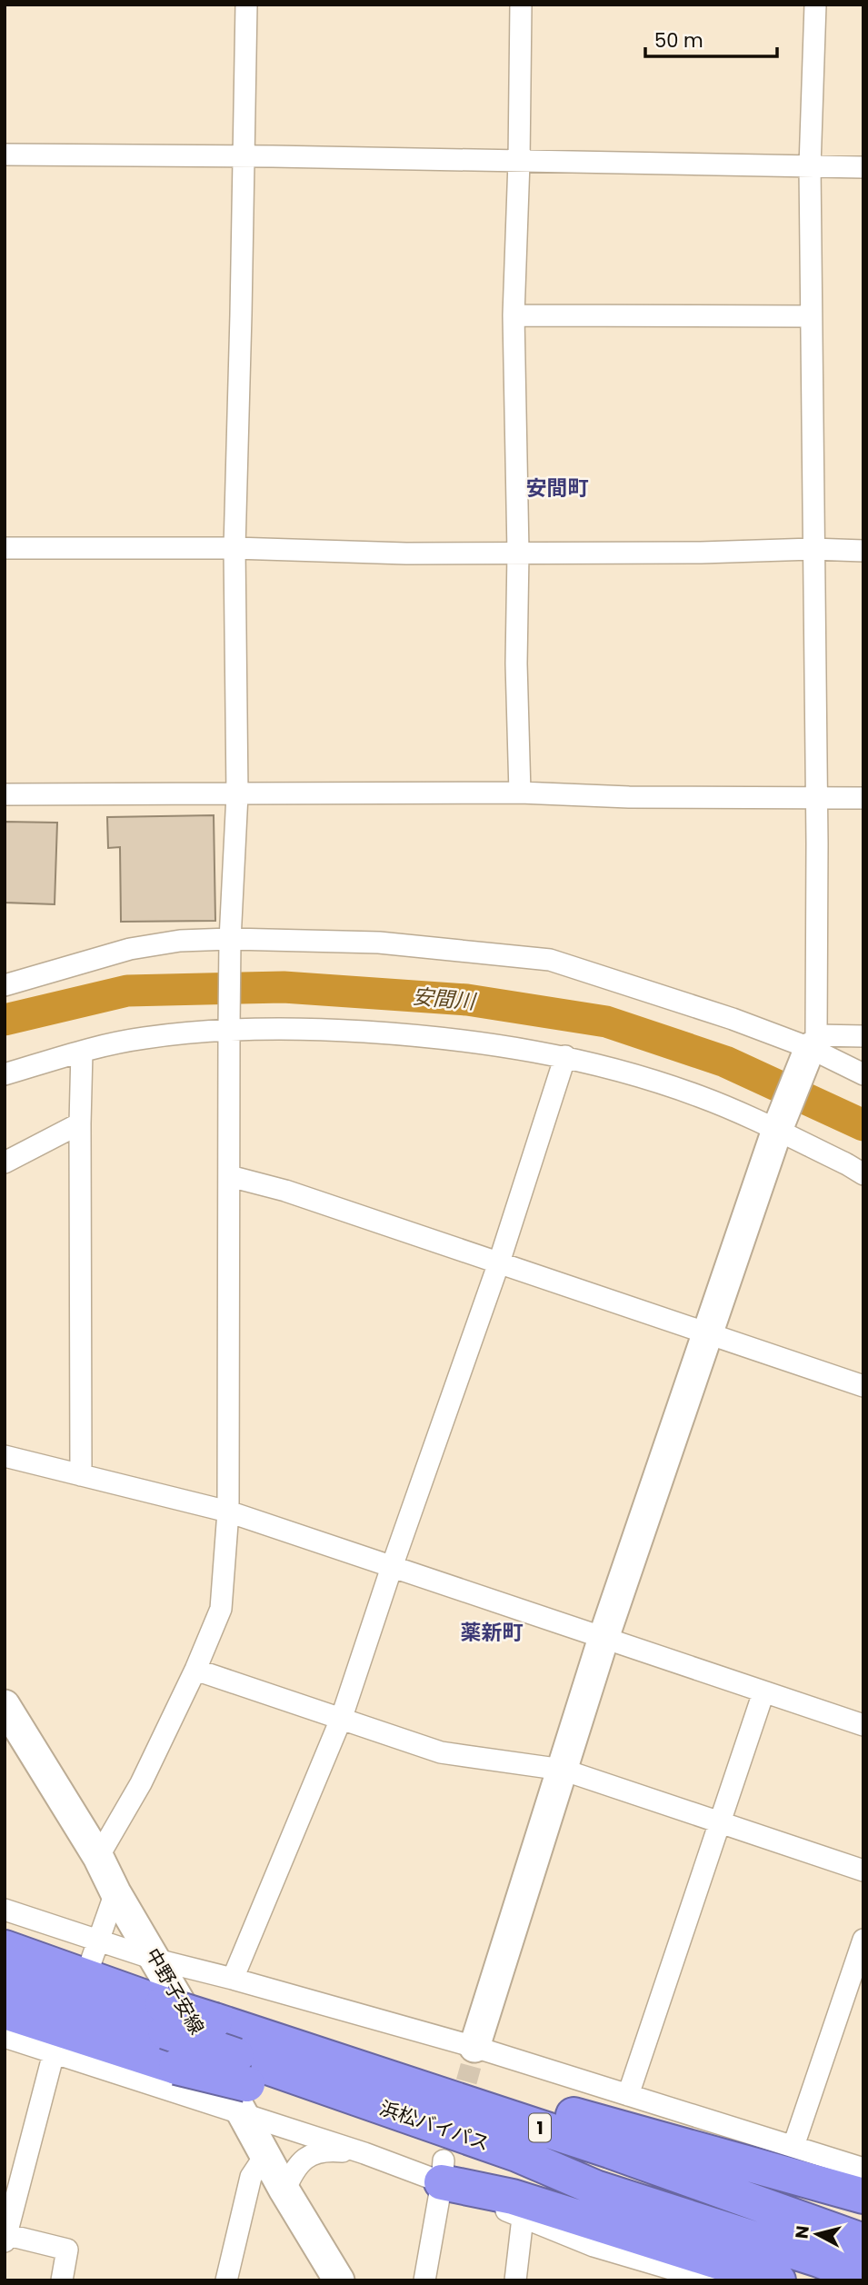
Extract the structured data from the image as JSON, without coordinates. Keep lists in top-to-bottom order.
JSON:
{
  "streets": {
    "highway": ["浜松バイパス", "1"],
    "street": ["中野子安線"]
  },
  "crossings": [
    ["中野子安線", "浜松バイパス"],
    ["中野子安線", "1"],
    ["浜松バイパス", "1"]
  ],
  "districts": ["安間町", "薬新町"],
  "water": ["安間川"],
  "scale_bar": "50 m",
  "north": "left"
}
